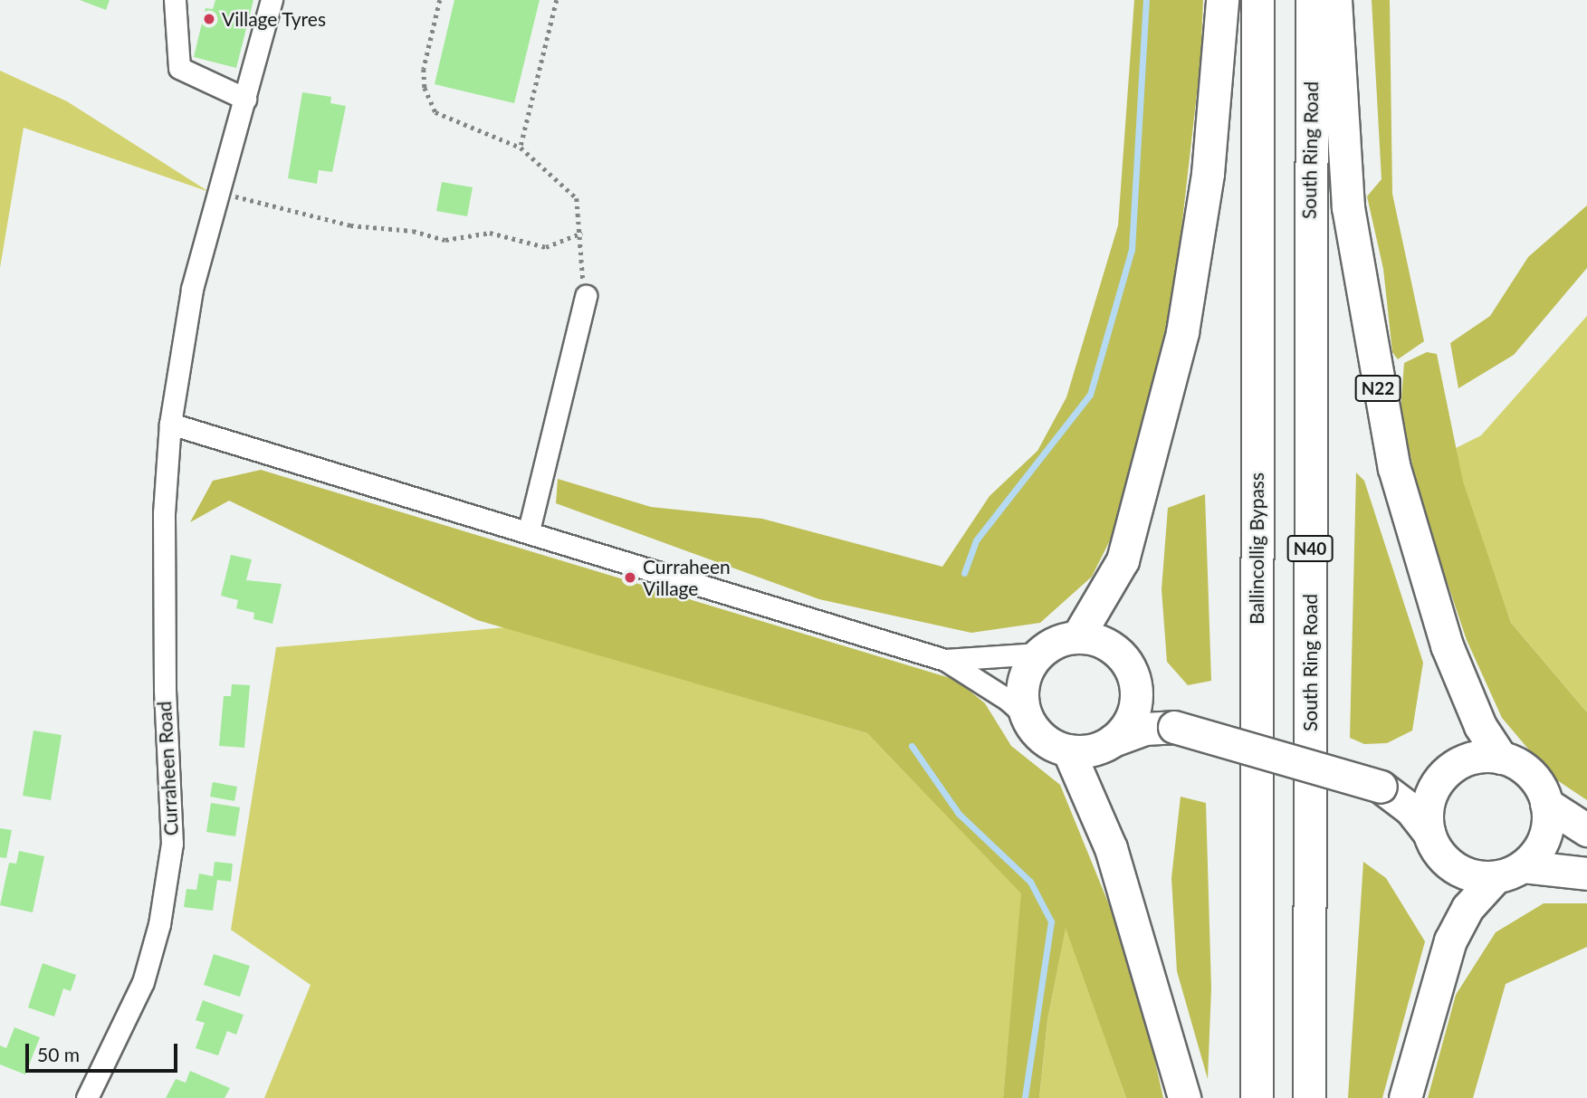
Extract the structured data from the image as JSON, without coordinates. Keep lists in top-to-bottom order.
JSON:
{
  "streets": {
    "highway": [
      "South Ring Road",
      "N22",
      "Ballincollig Bypass",
      "N40"
    ],
    "street": ["Curraheen Road"]
  },
  "places": ["Village Tyres", "Curraheen Village"],
  "scale_bar": "50 m"
}
